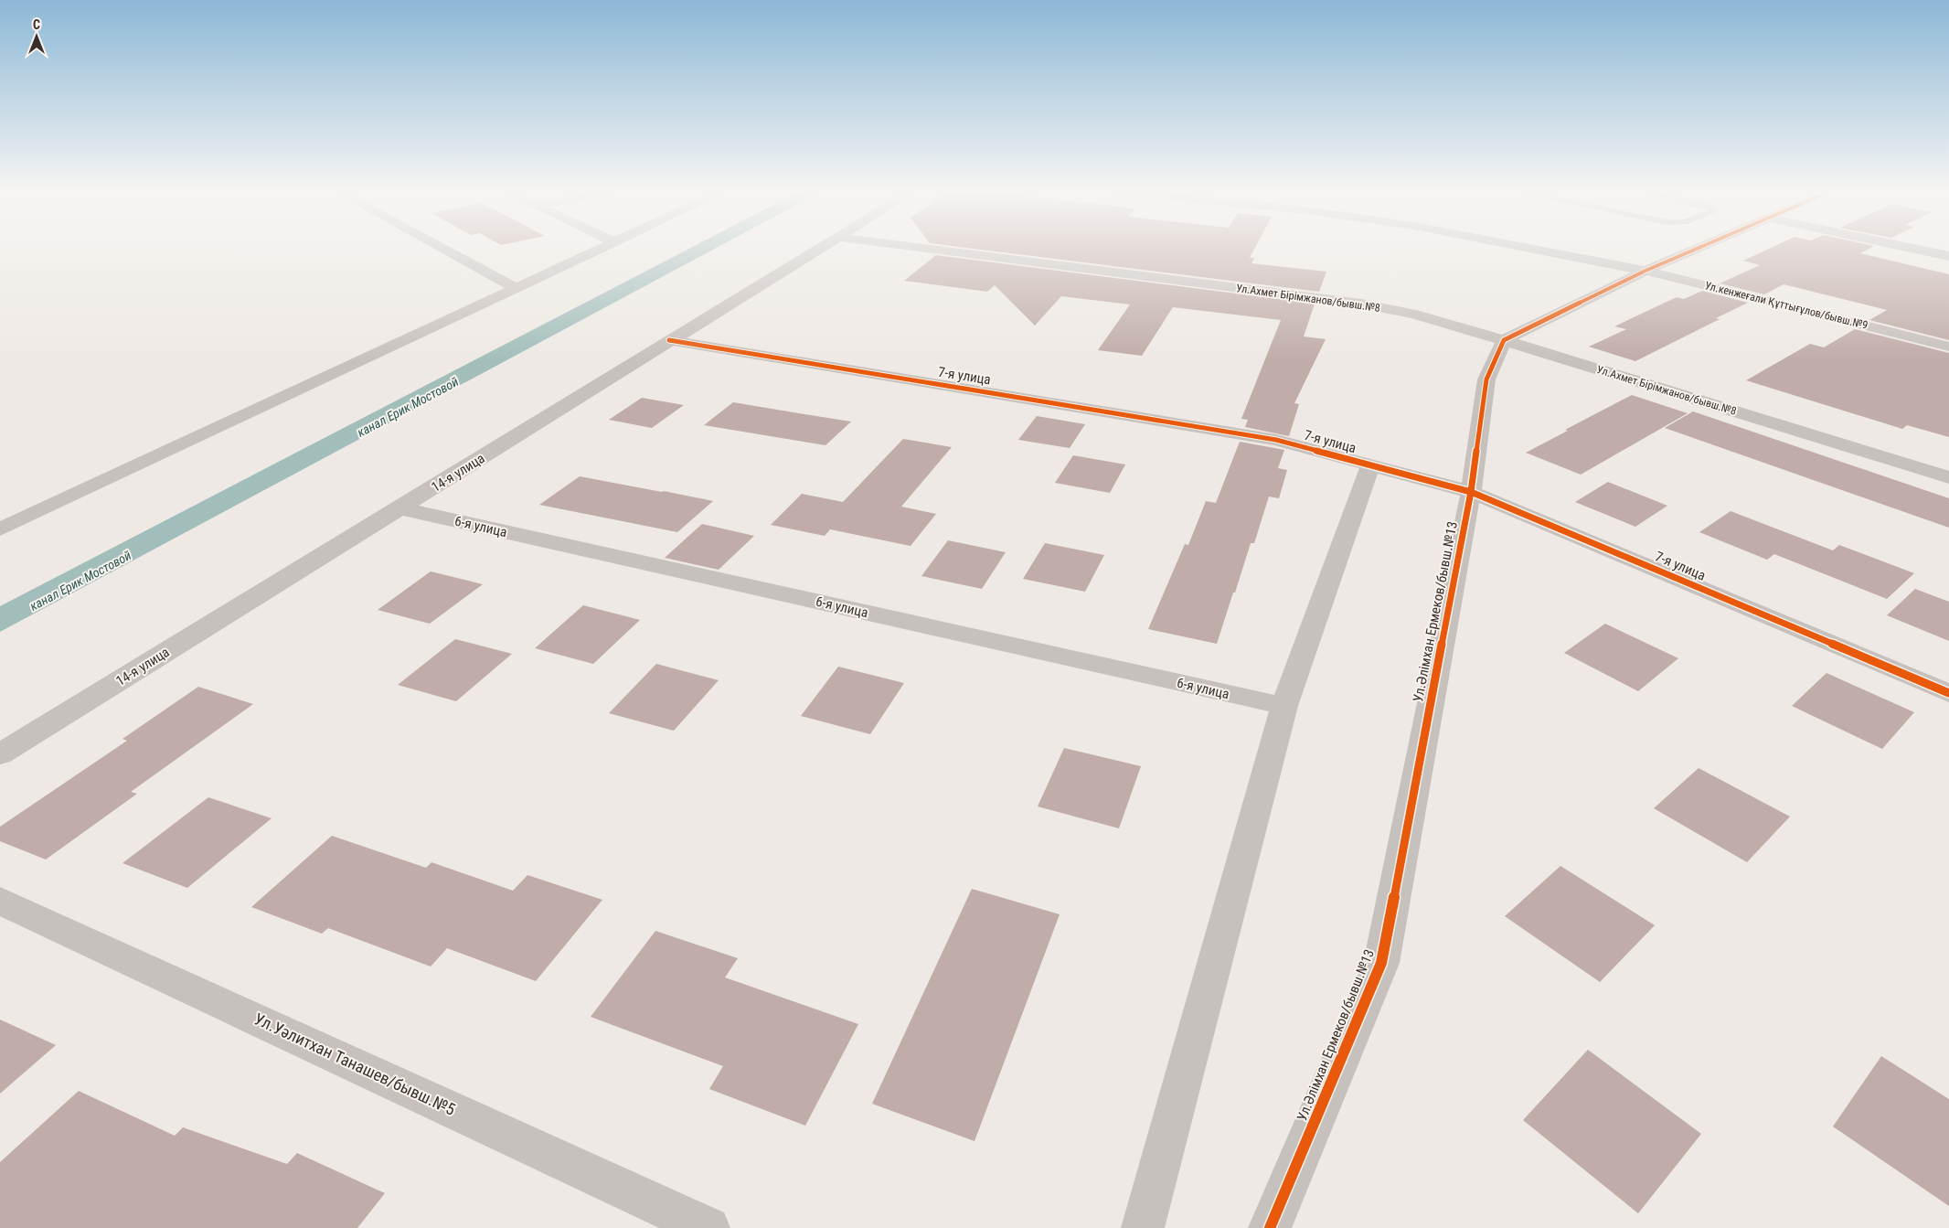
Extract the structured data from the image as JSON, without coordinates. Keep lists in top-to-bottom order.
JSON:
{
  "streets": {
    "street": [
      "Ул.Ахмет Бірімжанов/бывш.№8",
      "Ул.кенжеғали Құттығұлов/бывш.№9",
      "7-я улица",
      "14-я улица",
      "6-я улица",
      "Ул.Әлімхан Ермеков/бывш.№13",
      "Ул.Уәлитхан Танашев/бывш.№5"
    ]
  },
  "crossings": [
    ["Ул.Ахмет Бірімжанов/бывш.№8", "Ул.Әлімхан Ермеков/бывш.№13"],
    ["7-я улица", "14-я улица"],
    ["7-я улица", "Ул.Әлімхан Ермеков/бывш.№13"],
    ["14-я улица", "6-я улица"]
  ],
  "water": ["канал Ерик Мостовой"],
  "north": "top"
}
